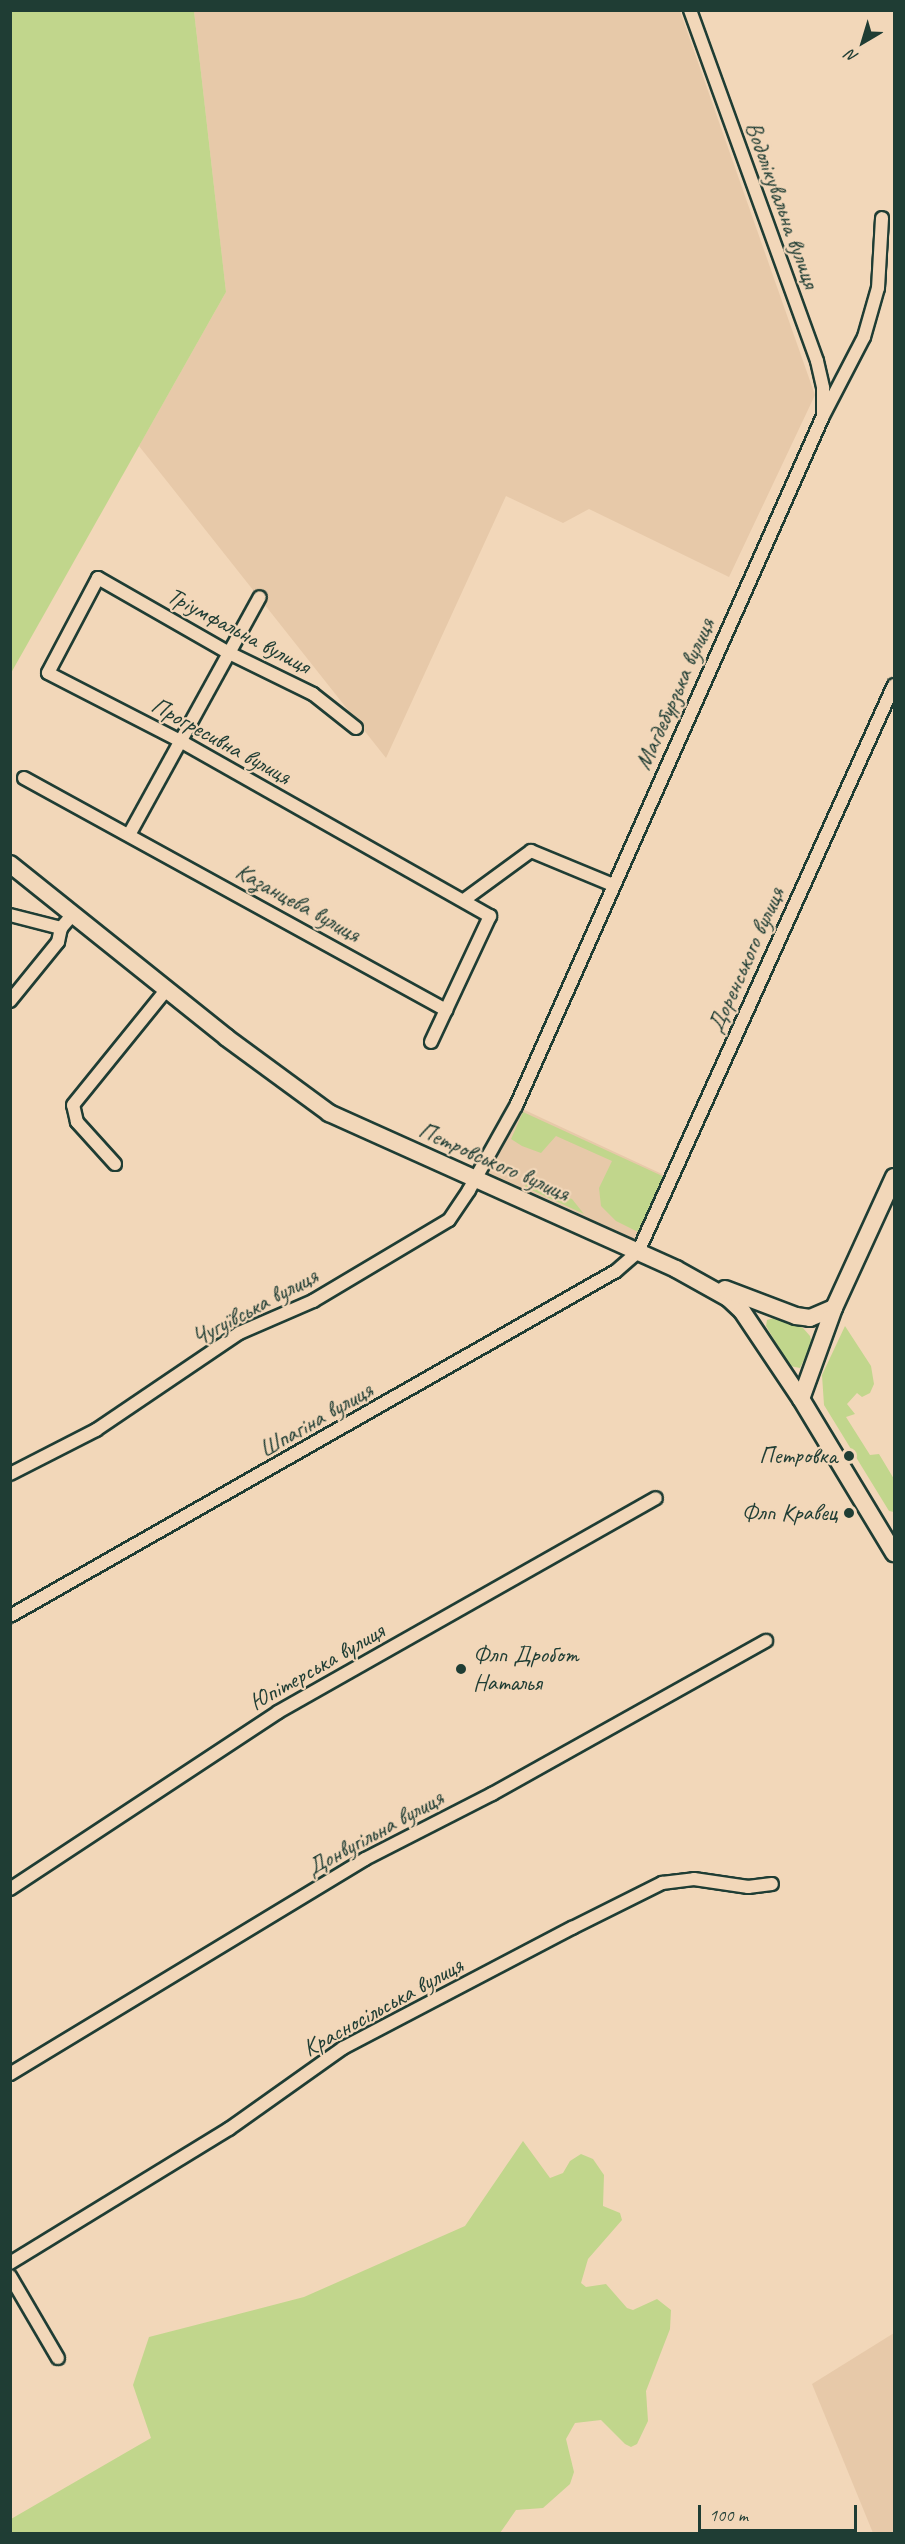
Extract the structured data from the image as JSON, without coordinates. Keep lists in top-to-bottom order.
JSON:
{
  "streets": {
    "main road": ["Петровського вулиця"],
    "street": [
      "Водолікувальна вулиця",
      "Тріумфальна вулиця",
      "Магдебурзька вулиця",
      "Прогресивна вулиця",
      "Казанцева вулиця",
      "Доренського вулиця",
      "Чугуївська вулиця",
      "Шпагіна вулиця",
      "Юпітерська вулиця",
      "Донвугільна вулиця",
      "Красносільська вулиця"
    ]
  },
  "crossings": [
    ["Водолікувальна вулиця", "Магдебурзька вулиця"],
    ["Тріумфальна вулиця", "Прогресивна вулиця"],
    ["Магдебурзька вулиця", "Петровського вулиця"],
    ["Магдебурзька вулиця", "Чугуївська вулиця"],
    ["Прогресивна вулиця", "Казанцева вулиця"],
    ["Доренського вулиця", "Петровського вулиця"],
    ["Доренського вулиця", "Шпагіна вулиця"],
    ["Петровського вулиця", "Чугуївська вулиця"],
    ["Петровського вулиця", "Шпагіна вулиця"]
  ],
  "places": ["Петровка", "Флп Кравец", "Флп Дробот Наталья"],
  "scale_bar": "100 m",
  "north": "bottom left"
}
